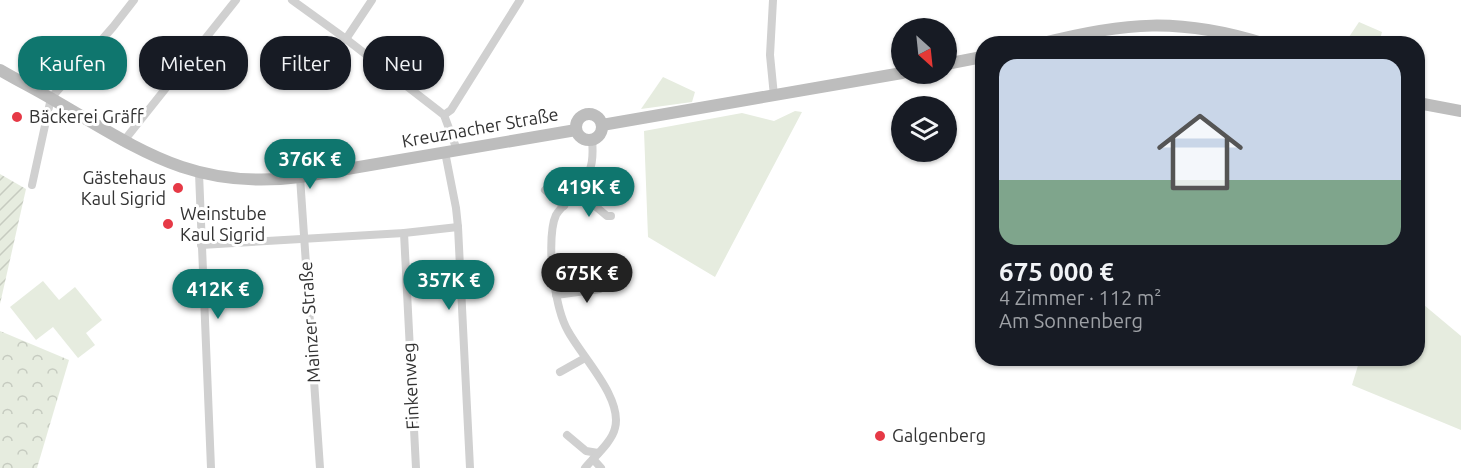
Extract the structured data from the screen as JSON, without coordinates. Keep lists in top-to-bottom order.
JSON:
{
  "streets": {
    "main road": ["Kreuznacher Straße"],
    "street": ["Mainzer Straße", "Finkenweg"]
  },
  "crossings": [
    ["Kreuznacher Straße", "Mainzer Straße"]
  ],
  "places": [
    "Bäckerei Gräff",
    "Gästehaus Kaul Sigrid",
    "Weinstube Kaul Sigrid",
    "Galgenberg"
  ],
  "north": "bottom right",
  "page": {
    "chip": [
      "Kaufen",
      "Mieten",
      "Filter",
      "Neu"
    ],
    "list": [
      {
        "name": "675 000 €",
        "note": "4 Zimmer · 112 m² · Am Sonnenberg"
      }
    ],
    "price": [
      "376K €",
      "419K €",
      "675K €",
      "357K €",
      "412K €"
    ]
  }
}
